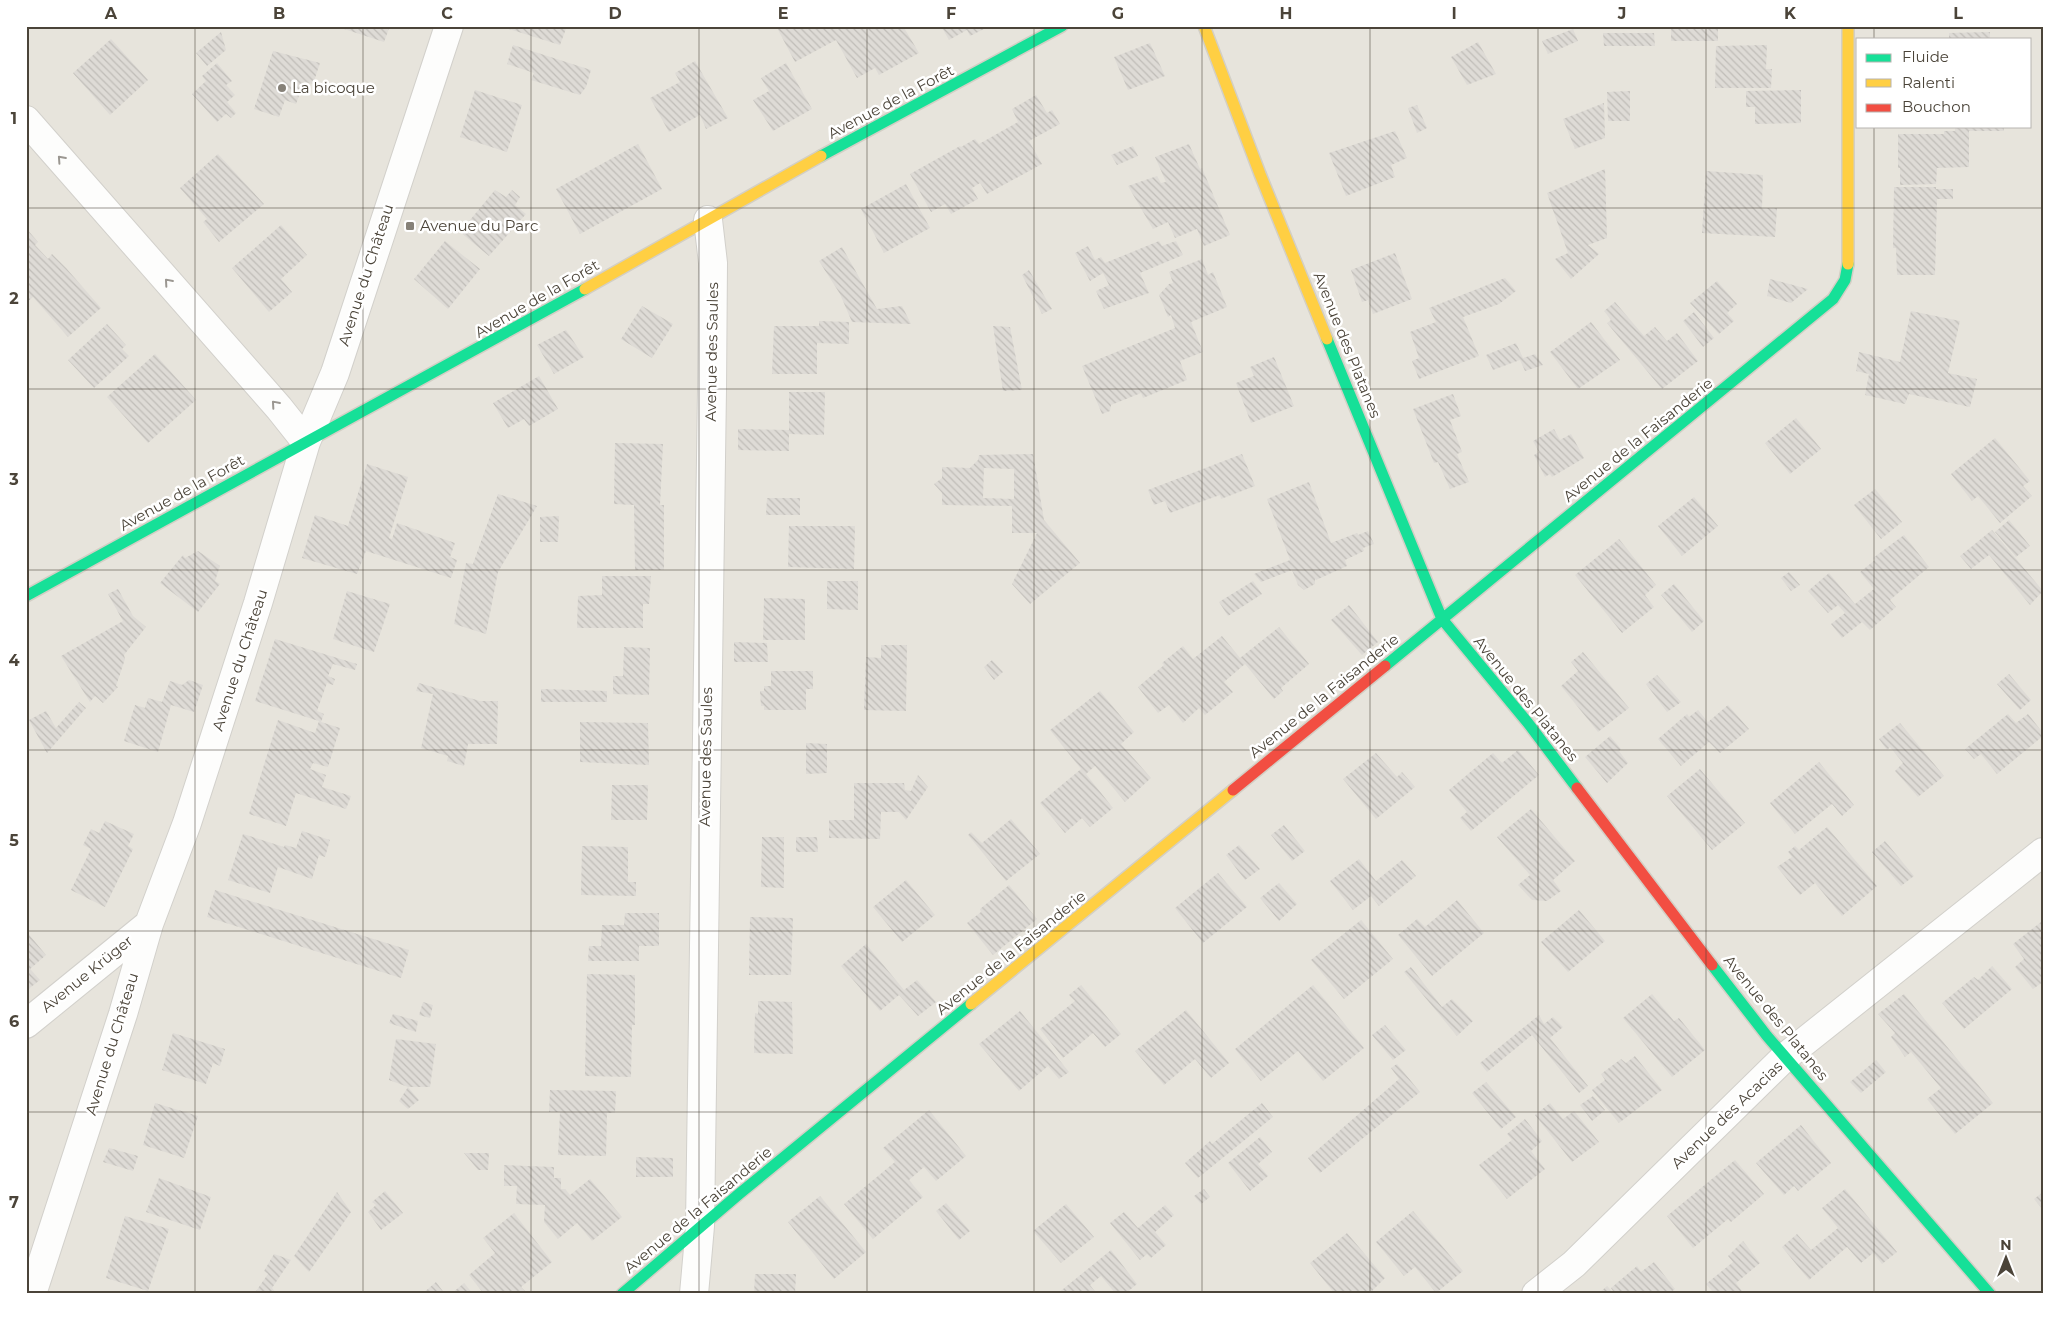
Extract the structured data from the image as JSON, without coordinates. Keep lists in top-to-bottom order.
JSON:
{
  "streets": {
    "street": [
      "Avenue de la Forêt",
      "Avenue du Château",
      "Avenue des Platanes",
      "Avenue des Saules",
      "Avenue de la Faisanderie",
      "Avenue Krüger",
      "Avenue des Acacias"
    ]
  },
  "crossings": [
    ["Avenue de la Forêt", "Avenue du Château"],
    ["Avenue de la Forêt", "Avenue des Saules"],
    ["Avenue du Château", "Avenue Krüger"],
    ["Avenue des Platanes", "Avenue de la Faisanderie"],
    ["Avenue des Platanes", "Avenue des Acacias"],
    ["Avenue des Saules", "Avenue de la Faisanderie"]
  ],
  "places": {
    "other": ["La bicoque"],
    "transit": ["Avenue du Parc"]
  },
  "legend": ["Fluide", "Ralenti", "Bouchon"],
  "north": "top",
  "grid": {
    "columns": [
      "A",
      "B",
      "C",
      "D",
      "E",
      "F",
      "G",
      "H",
      "I",
      "J",
      "K",
      "L"
    ],
    "rows": [
      "1",
      "2",
      "3",
      "4",
      "5",
      "6",
      "7"
    ]
  }
}
